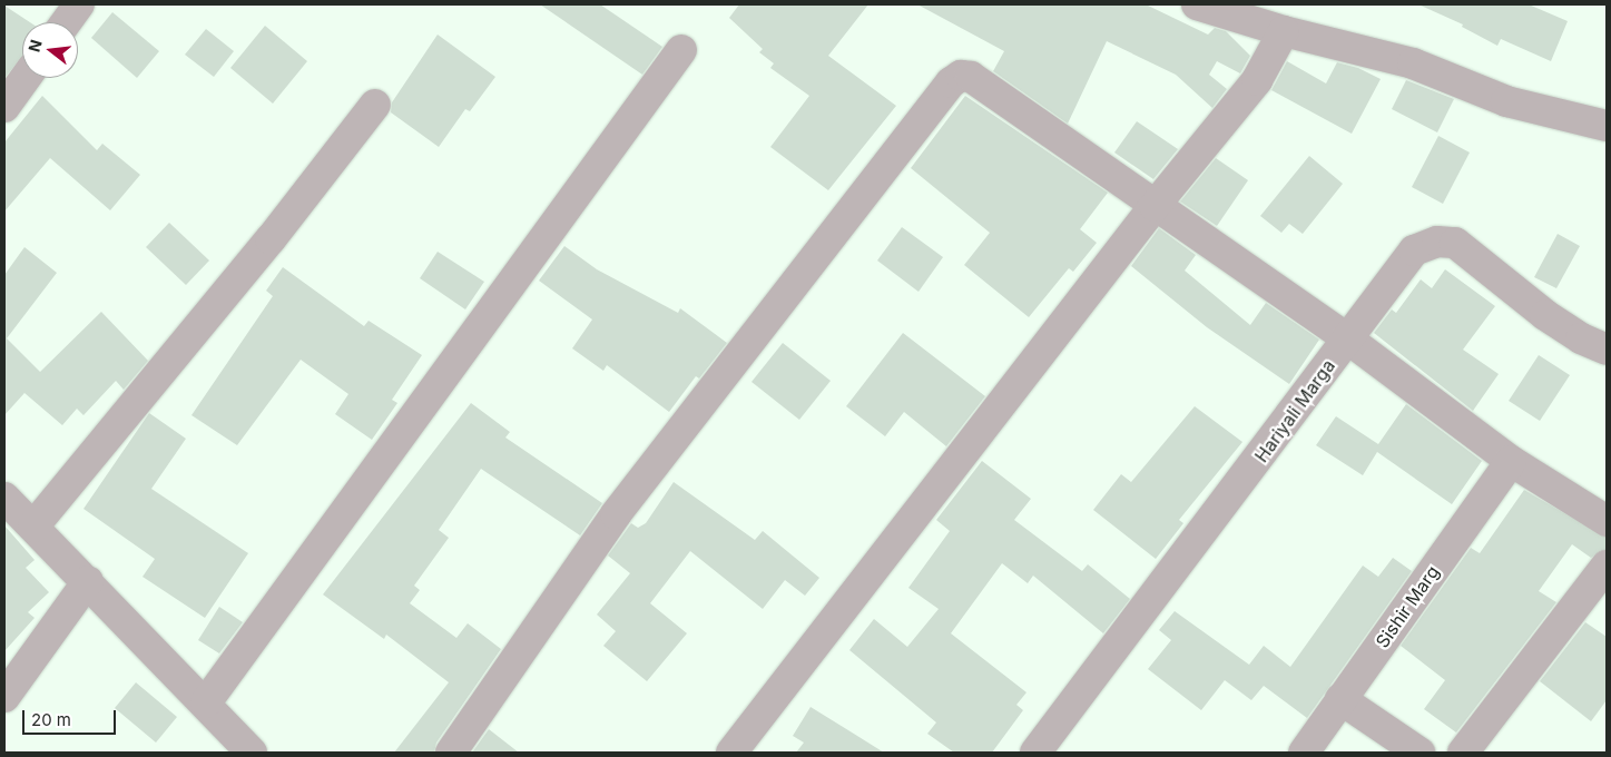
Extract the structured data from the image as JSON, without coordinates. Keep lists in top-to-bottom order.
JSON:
{
  "streets": {
    "street": ["Hariyali Marga", "Sishir Marg"]
  },
  "scale_bar": "20 m",
  "north": "left"
}
